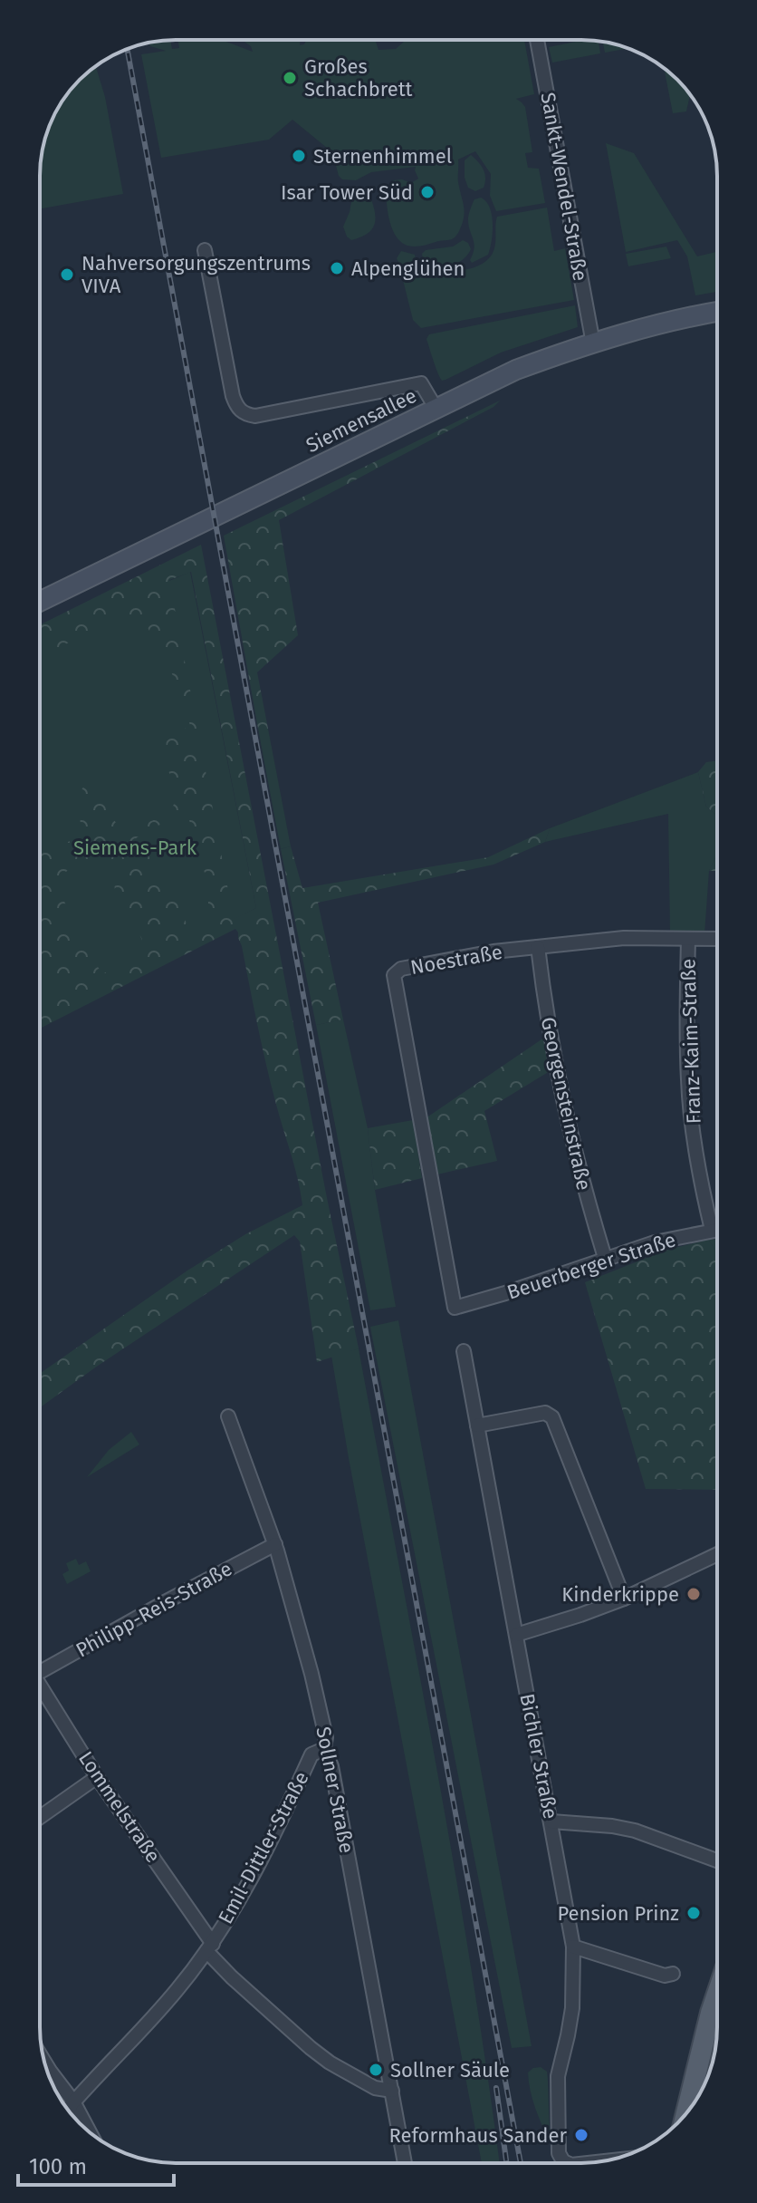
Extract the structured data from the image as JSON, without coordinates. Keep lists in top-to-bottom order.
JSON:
{
  "streets": {
    "main road": ["Siemensallee"],
    "street": [
      "Sankt-Wendel-Straße",
      "Noestraße",
      "Franz-Kaim-Straße",
      "Georgensteinstraße",
      "Beuerberger Straße",
      "Philipp-Reis-Straße",
      "Bichler Straße",
      "Sollner Straße",
      "Lommelstraße",
      "Emil-Dittler-Straße"
    ]
  },
  "crossings": [
    ["Sankt-Wendel-Straße", "Siemensallee"],
    ["Noestraße", "Franz-Kaim-Straße"],
    ["Noestraße", "Georgensteinstraße"],
    ["Noestraße", "Beuerberger Straße"],
    ["Franz-Kaim-Straße", "Beuerberger Straße"],
    ["Georgensteinstraße", "Beuerberger Straße"],
    ["Philipp-Reis-Straße", "Sollner Straße"],
    ["Sollner Straße", "Lommelstraße"],
    ["Sollner Straße", "Emil-Dittler-Straße"],
    ["Lommelstraße", "Emil-Dittler-Straße"]
  ],
  "parks": ["Siemens-Park"],
  "places": [
    "Großes Schachbrett",
    "Sternenhimmel",
    "Isar Tower Süd",
    "Alpenglühen",
    "Nahversorgungszentrums VIVA",
    "Kinderkrippe",
    "Pension Prinz",
    "Sollner Säule",
    "Reformhaus Sander"
  ],
  "scale_bar": "100 m"
}
